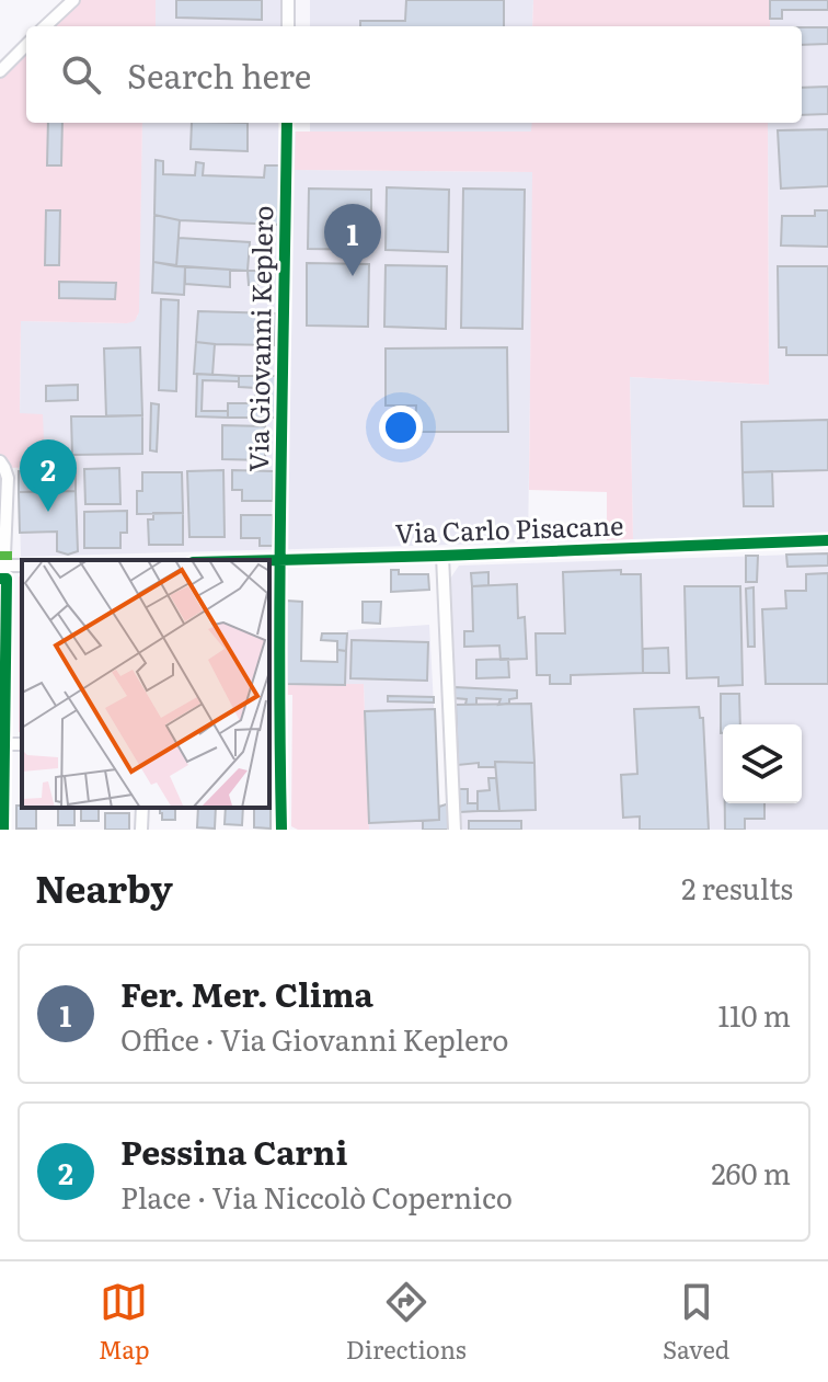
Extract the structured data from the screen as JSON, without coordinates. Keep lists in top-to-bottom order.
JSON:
{
  "streets": {
    "street": ["Via Giovanni Keplero", "Via Carlo Pisacane"]
  },
  "crossings": [
    ["Via Giovanni Keplero", "Via Carlo Pisacane"]
  ],
  "page": {
    "search": "Search here",
    "pins": ["1", "2"],
    "heading": ["Nearby", "2 results"],
    "list": [
      {
        "mark": "1",
        "name": "Fer. Mer. Clima",
        "note": "Office · Via Giovanni Keplero",
        "value": "110 m"
      },
      {
        "mark": "2",
        "name": "Pessina Carni",
        "note": "Place · Via Niccolò Copernico",
        "value": "260 m"
      }
    ],
    "nav": ["Map", "Directions", "Saved"]
  }
}
